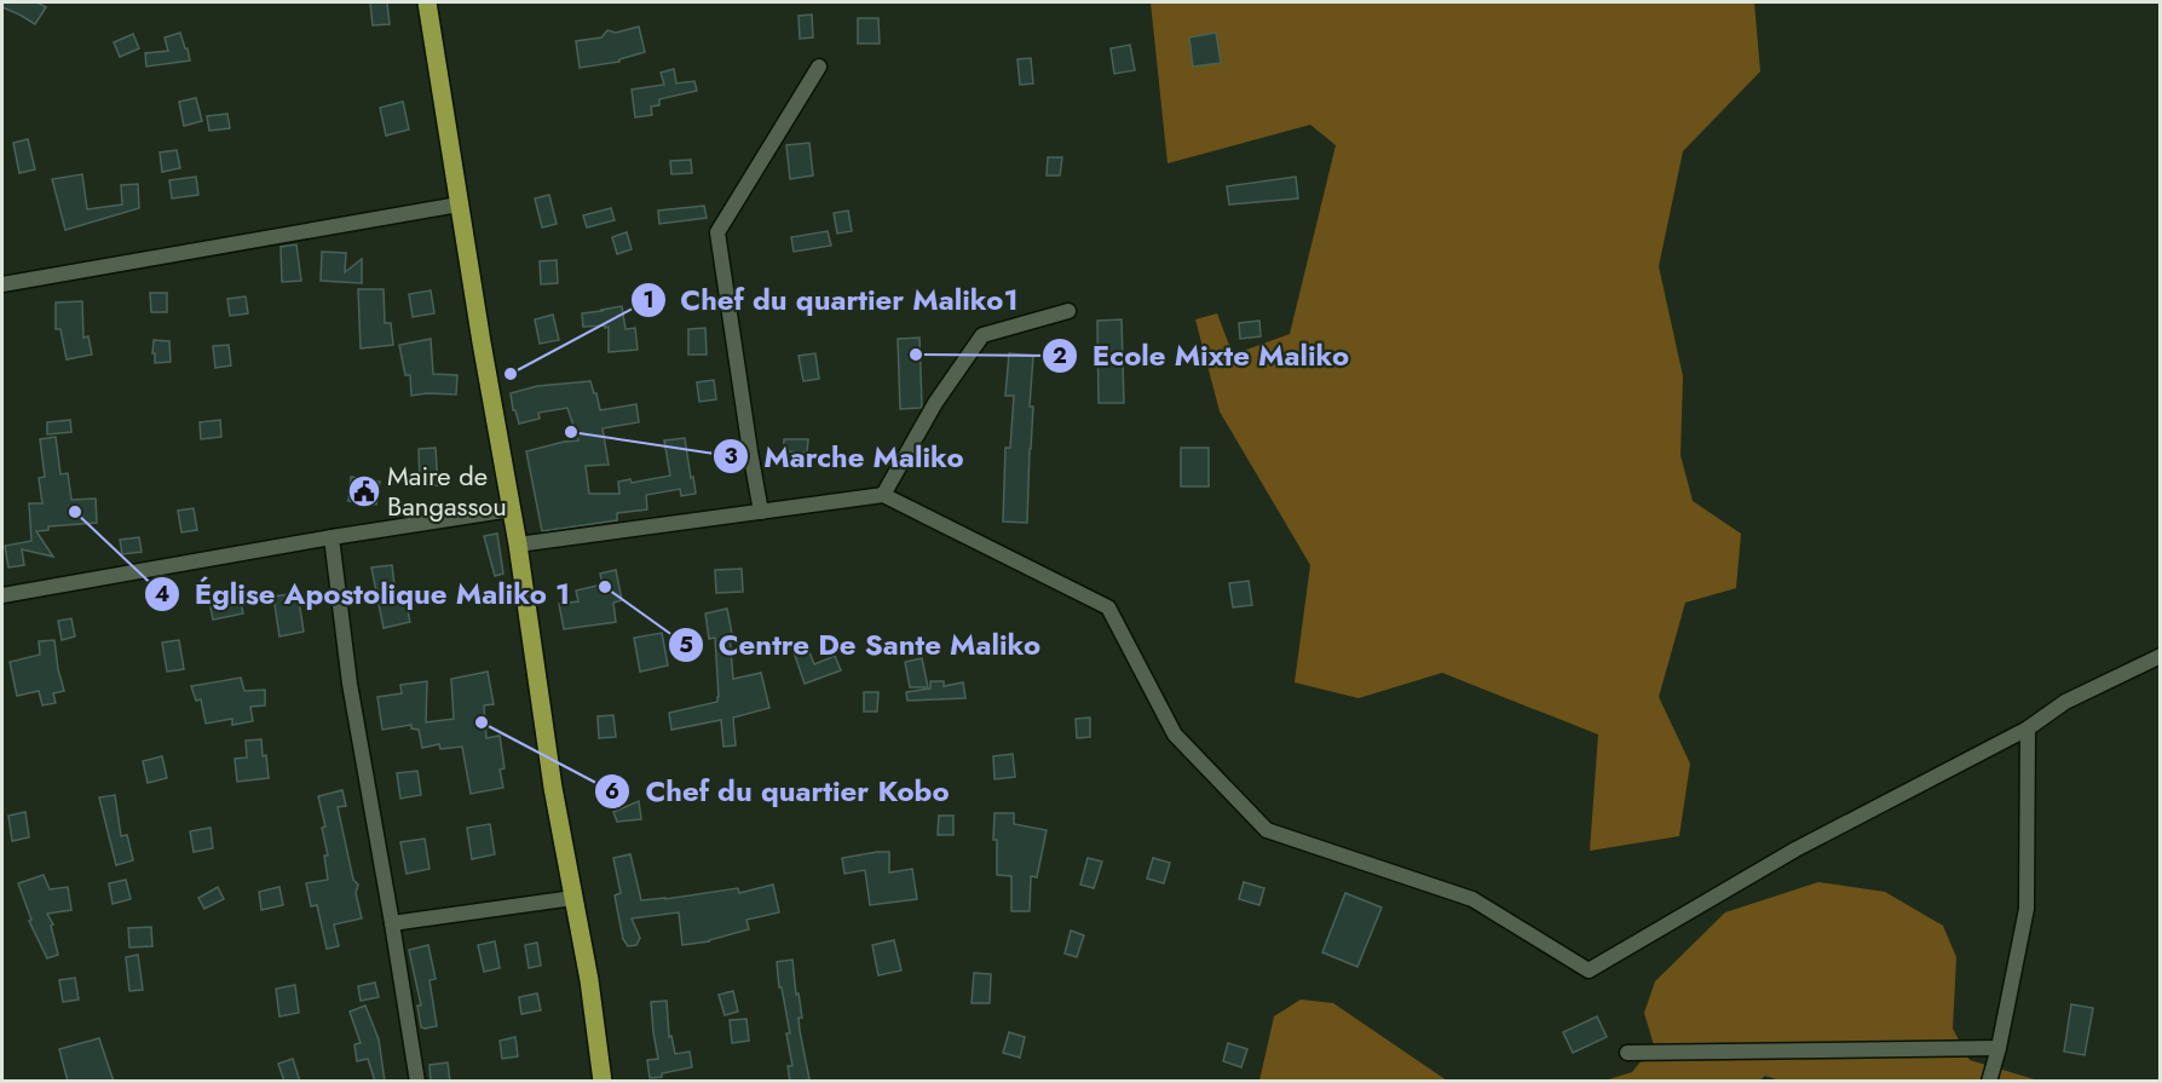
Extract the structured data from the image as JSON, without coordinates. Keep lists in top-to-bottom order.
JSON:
{
  "places": {
    "other": [
      "Ecole Mixte Maliko",
      "Chef du quartier Maliko1",
      "Marche Maliko",
      "Église Apostolique Maliko 1",
      "Centre De Sante Maliko",
      "Chef du quartier Kobo"
    ],
    "public building": ["Maire de Bangassou"]
  }
}
